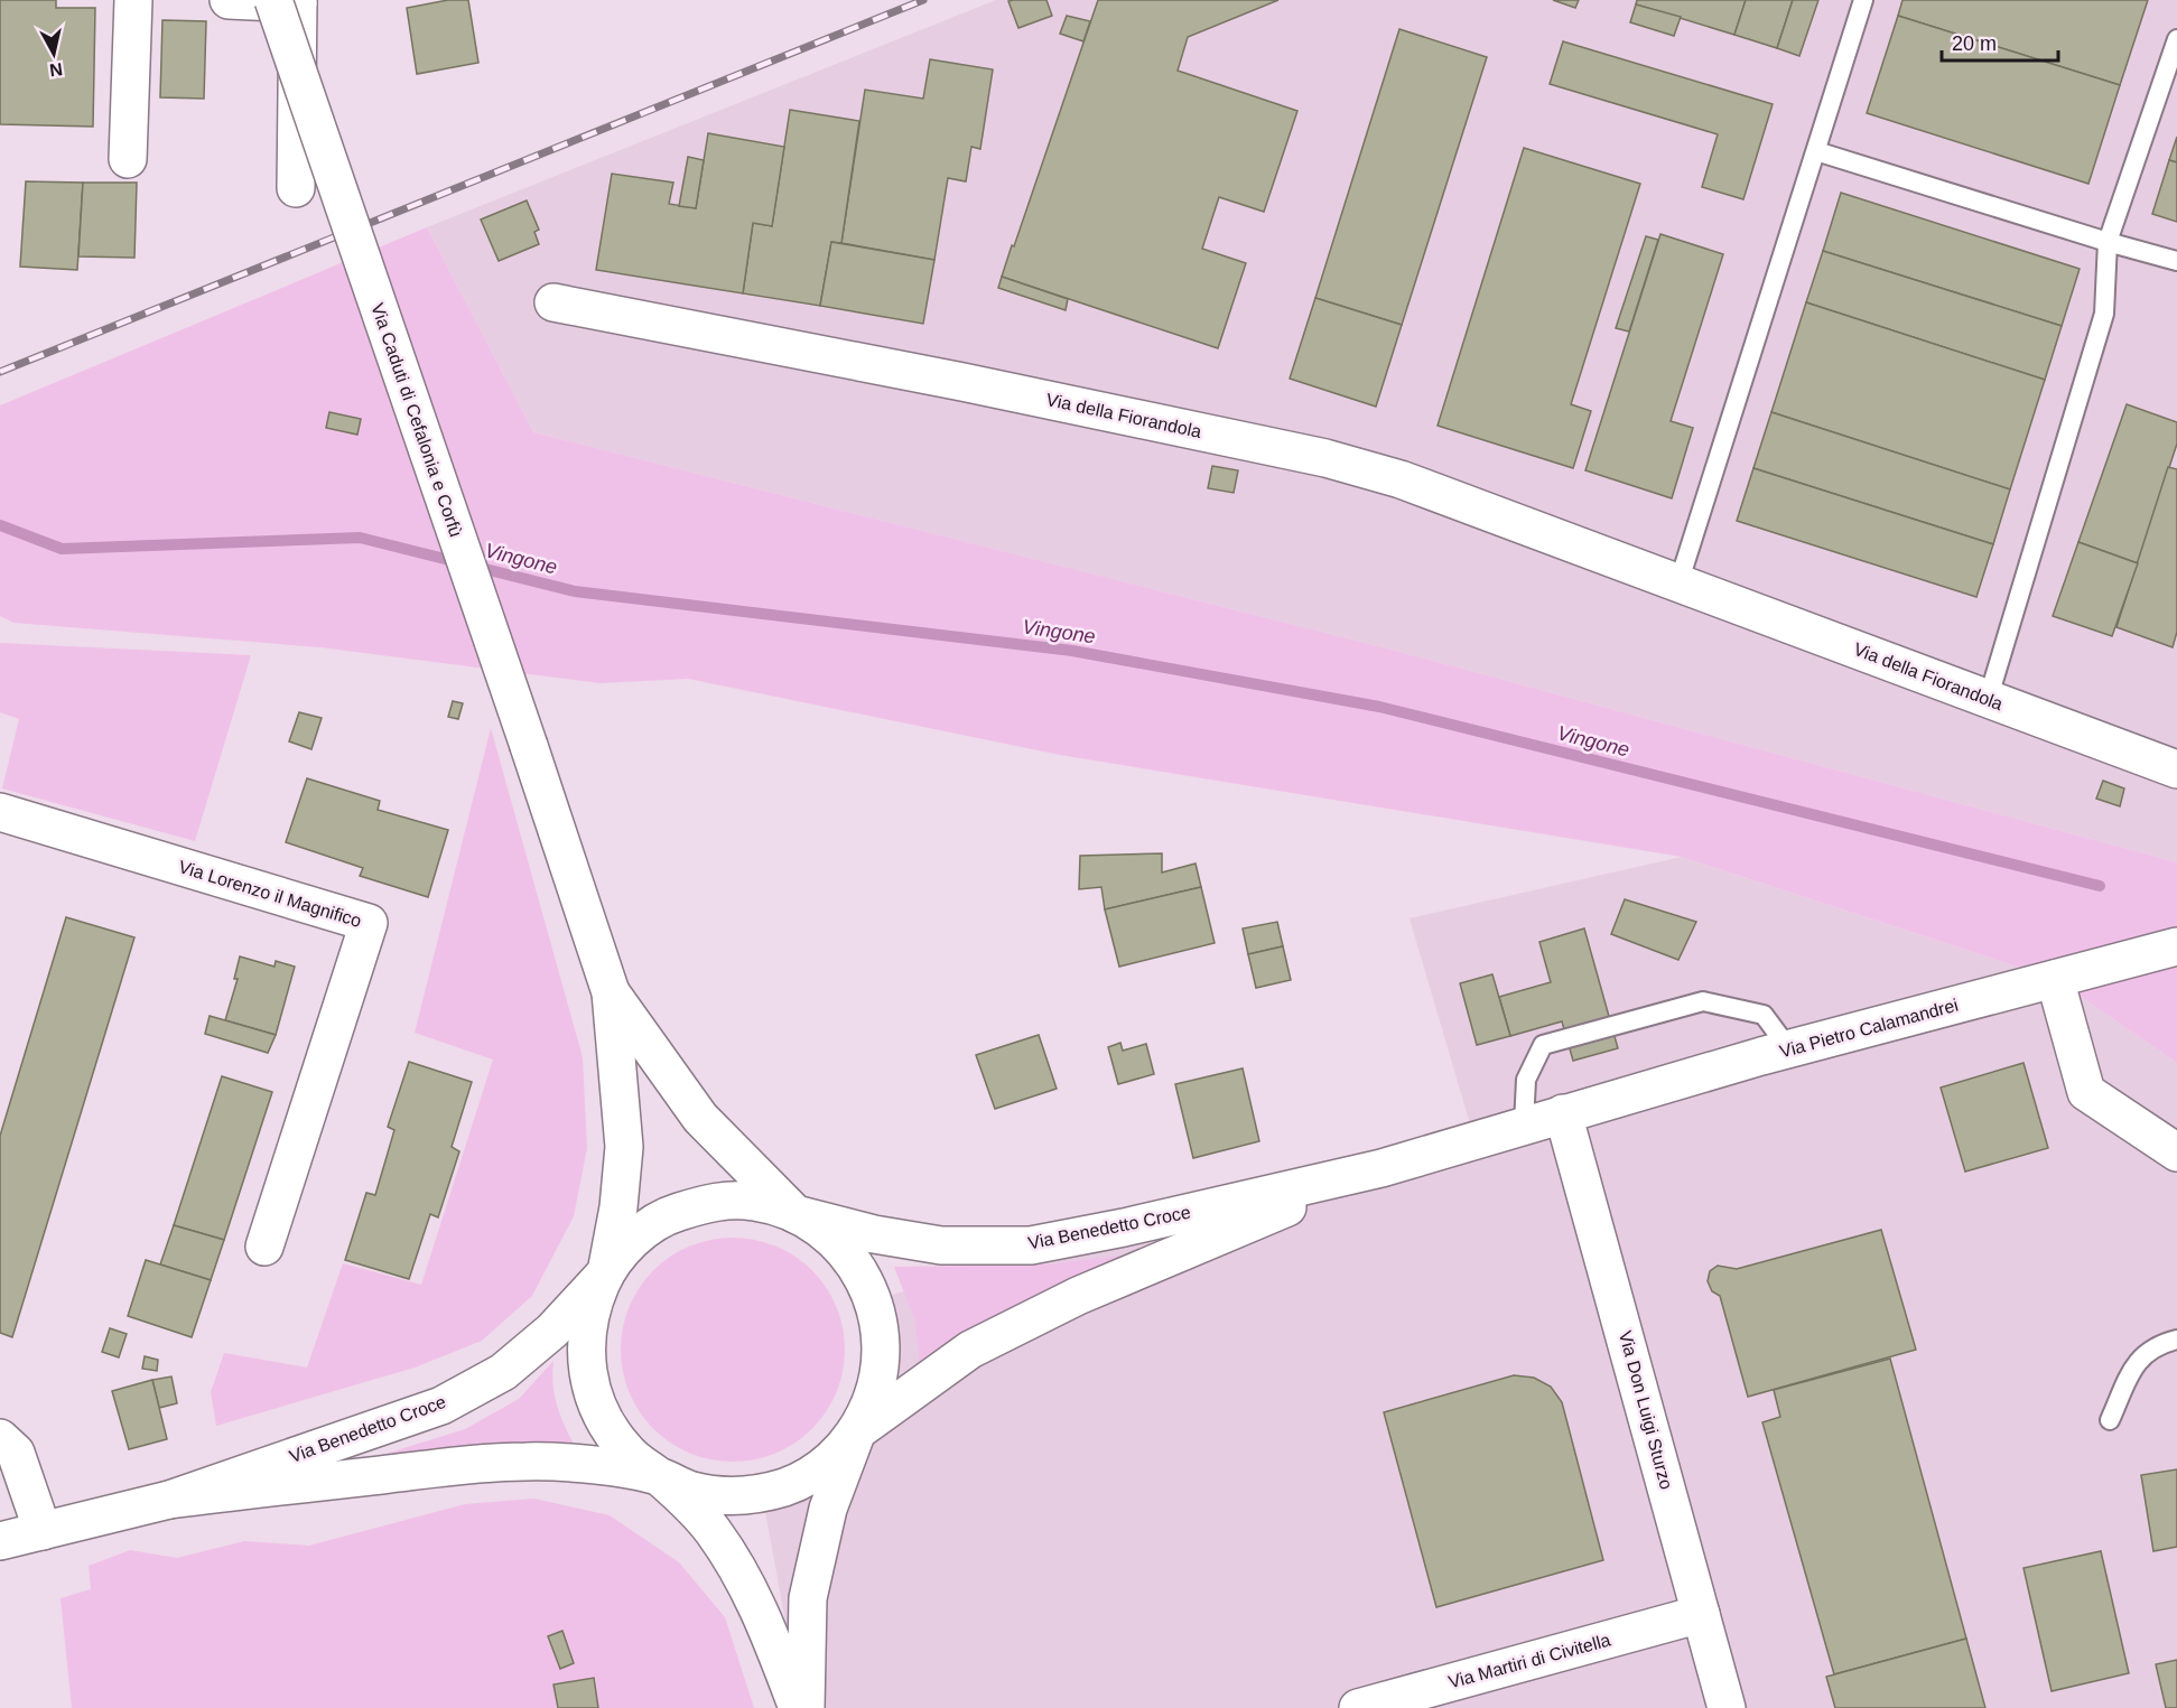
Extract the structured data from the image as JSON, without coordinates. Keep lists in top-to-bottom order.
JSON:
{
  "streets": {
    "street": [
      "Via della Fiorandola",
      "Via Caduti di Cefalonia e Corfù",
      "Via Lorenzo il Magnifico",
      "Via Pietro Calamandrei",
      "Via Benedetto Croce",
      "Via Don Luigi Sturzo",
      "Via Martiri di Civitella"
    ]
  },
  "crossings": [
    ["Via Caduti di Cefalonia e Corfù", "Via Benedetto Croce"],
    ["Via Pietro Calamandrei", "Via Benedetto Croce"],
    ["Via Pietro Calamandrei", "Via Don Luigi Sturzo"],
    ["Via Benedetto Croce", "Via Don Luigi Sturzo"],
    ["Via Don Luigi Sturzo", "Via Martiri di Civitella"]
  ],
  "water": ["Vingone"],
  "scale_bar": "20 m",
  "north": "bottom"
}
